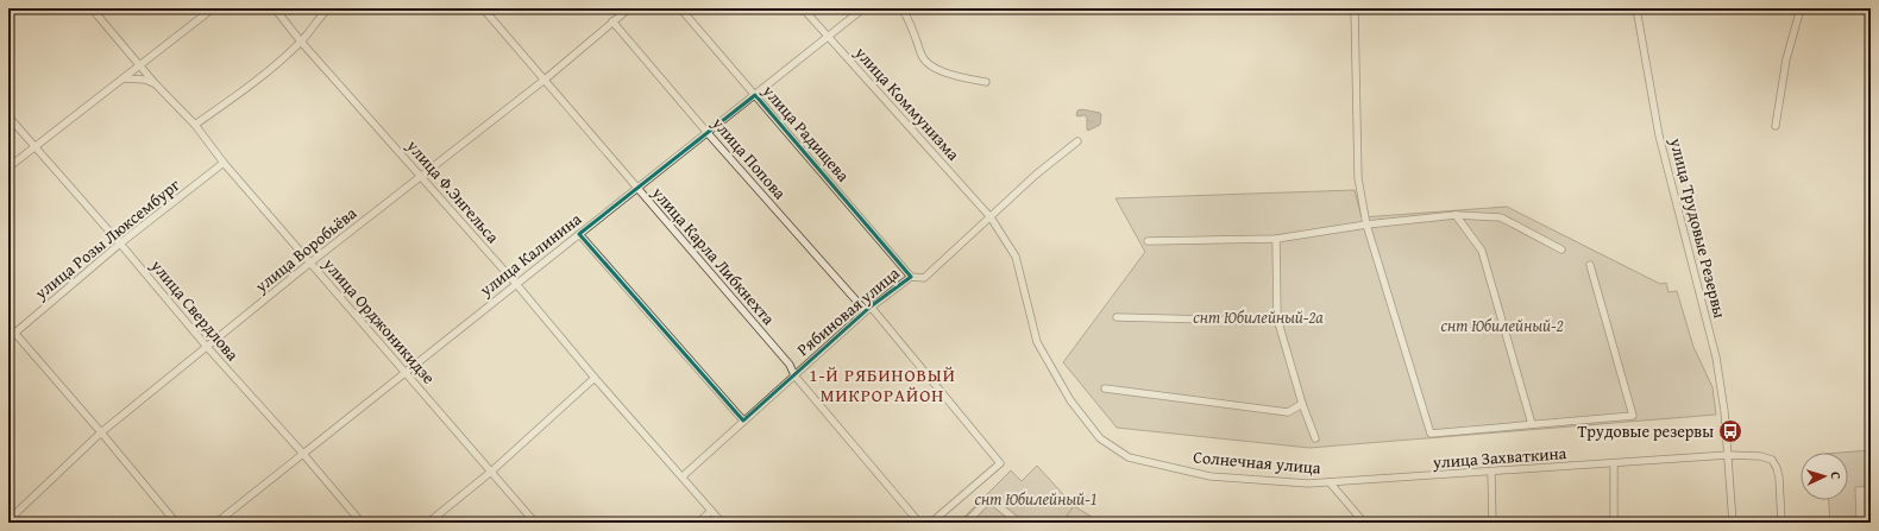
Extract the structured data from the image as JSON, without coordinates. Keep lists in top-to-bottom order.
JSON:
{
  "streets": {
    "street": [
      "улица Коммунизма",
      "улица Радищева",
      "улица Попова",
      "улица Ф.Энгельса",
      "улица Трудовые Резервы",
      "улица Розы Люксембург",
      "улица Воробьёва",
      "улица Калинина",
      "улица Карла Либкнехта",
      "улица Свердлова",
      "Рябиновая улица",
      "улица Орджоникидзе",
      "улица Захваткина",
      "Солнечная улица"
    ]
  },
  "crossings": [
    ["улица Коммунизма", "улица Калинина"],
    ["улица Коммунизма", "Рябиновая улица"],
    ["улица Коммунизма", "Солнечная улица"],
    ["улица Радищева", "улица Калинина"],
    ["улица Радищева", "Рябиновая улица"],
    ["улица Попова", "улица Воробьёва"],
    ["улица Попова", "улица Калинина"],
    ["улица Попова", "Рябиновая улица"],
    ["улица Ф.Энгельса", "улица Воробьёва"],
    ["улица Ф.Энгельса", "улица Калинина"],
    ["улица Ф.Энгельса", "Рябиновая улица"],
    ["улица Трудовые Резервы", "улица Захваткина"],
    ["улица Розы Люксембург", "улица Свердлова"],
    ["улица Розы Люксембург", "улица Орджоникидзе"],
    ["улица Воробьёва", "улица Карла Либкнехта"],
    ["улица Воробьёва", "улица Свердлова"],
    ["улица Воробьёва", "улица Орджоникидзе"],
    ["улица Калинина", "улица Карла Либкнехта"],
    ["улица Калинина", "улица Свердлова"],
    ["улица Калинина", "улица Орджоникидзе"],
    ["улица Карла Либкнехта", "Рябиновая улица"],
    ["Рябиновая улица", "Солнечная улица"],
    ["улица Захваткина", "Солнечная улица"]
  ],
  "districts": ["1-Й РЯБИНОВЫЙ МИКРОРАЙОН"],
  "parks": ["снт Юбилейный-2а", "снт Юбилейный-2", "снт Юбилейный-1"],
  "places": {
    "bus stop": ["Трудовые резервы"]
  },
  "north": "right"
}
